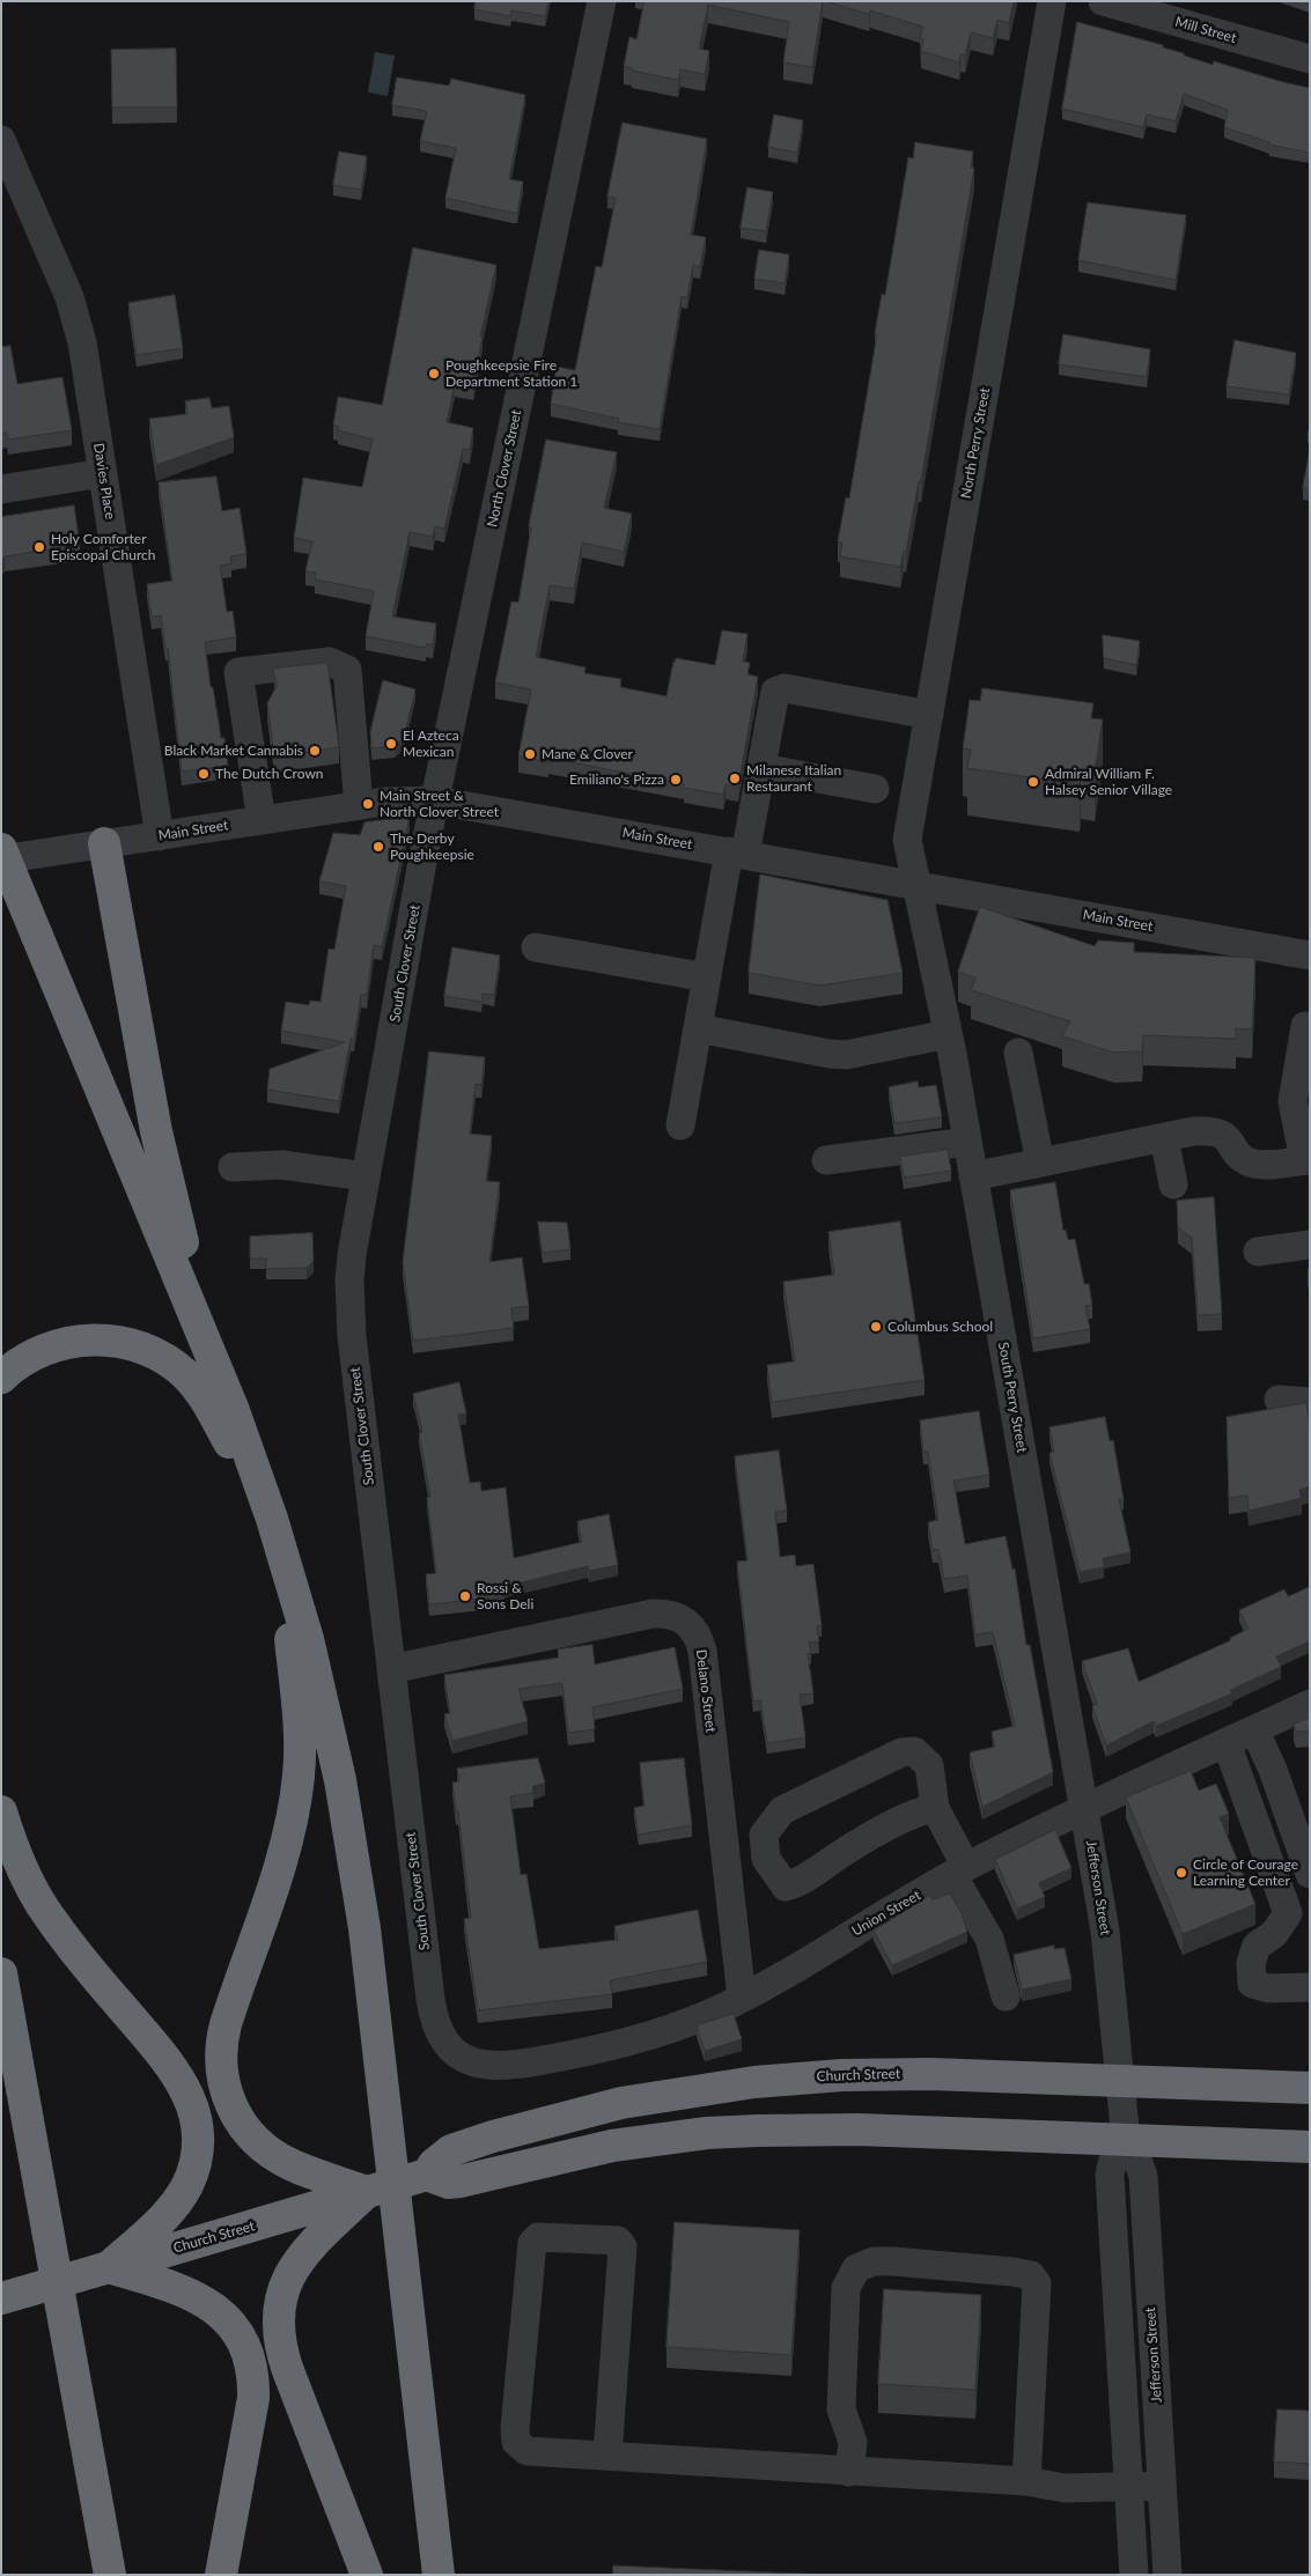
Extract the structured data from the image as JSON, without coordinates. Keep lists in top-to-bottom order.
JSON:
{
  "streets": {
    "highway": ["Church Street"],
    "street": [
      "Mill Street",
      "North Perry Street",
      "North Clover Street",
      "Davies Place",
      "Main Street",
      "South Clover Street",
      "South Perry Street",
      "Delano Street",
      "Jefferson Street",
      "Union Street"
    ]
  },
  "crossings": [
    ["North Perry Street", "Main Street"],
    ["North Perry Street", "South Perry Street"],
    ["North Clover Street", "Main Street"],
    ["North Clover Street", "South Clover Street"],
    ["Davies Place", "Main Street"],
    ["Main Street", "South Clover Street"],
    ["Main Street", "South Perry Street"],
    ["South Clover Street", "Delano Street"],
    ["South Clover Street", "Union Street"],
    ["South Perry Street", "Jefferson Street"],
    ["South Perry Street", "Union Street"],
    ["Delano Street", "Union Street"],
    ["Jefferson Street", "Union Street"],
    ["Jefferson Street", "Church Street"]
  ],
  "places": [
    "Poughkeepsie Fire Department Station 1",
    "Holy Comforter Episcopal Church",
    "El Azteca Mexican",
    "Black Market Cannabis",
    "Mane & Clover",
    "The Dutch Crown",
    "Milanese Italian Restaurant",
    "Emiliano's Pizza",
    "Admiral William F. Halsey Senior Village",
    "Main Street & North Clover Street",
    "The Derby Poughkeepsie",
    "Columbus School",
    "Rossi & Sons Deli",
    "Circle of Courage Learning Center"
  ]
}
